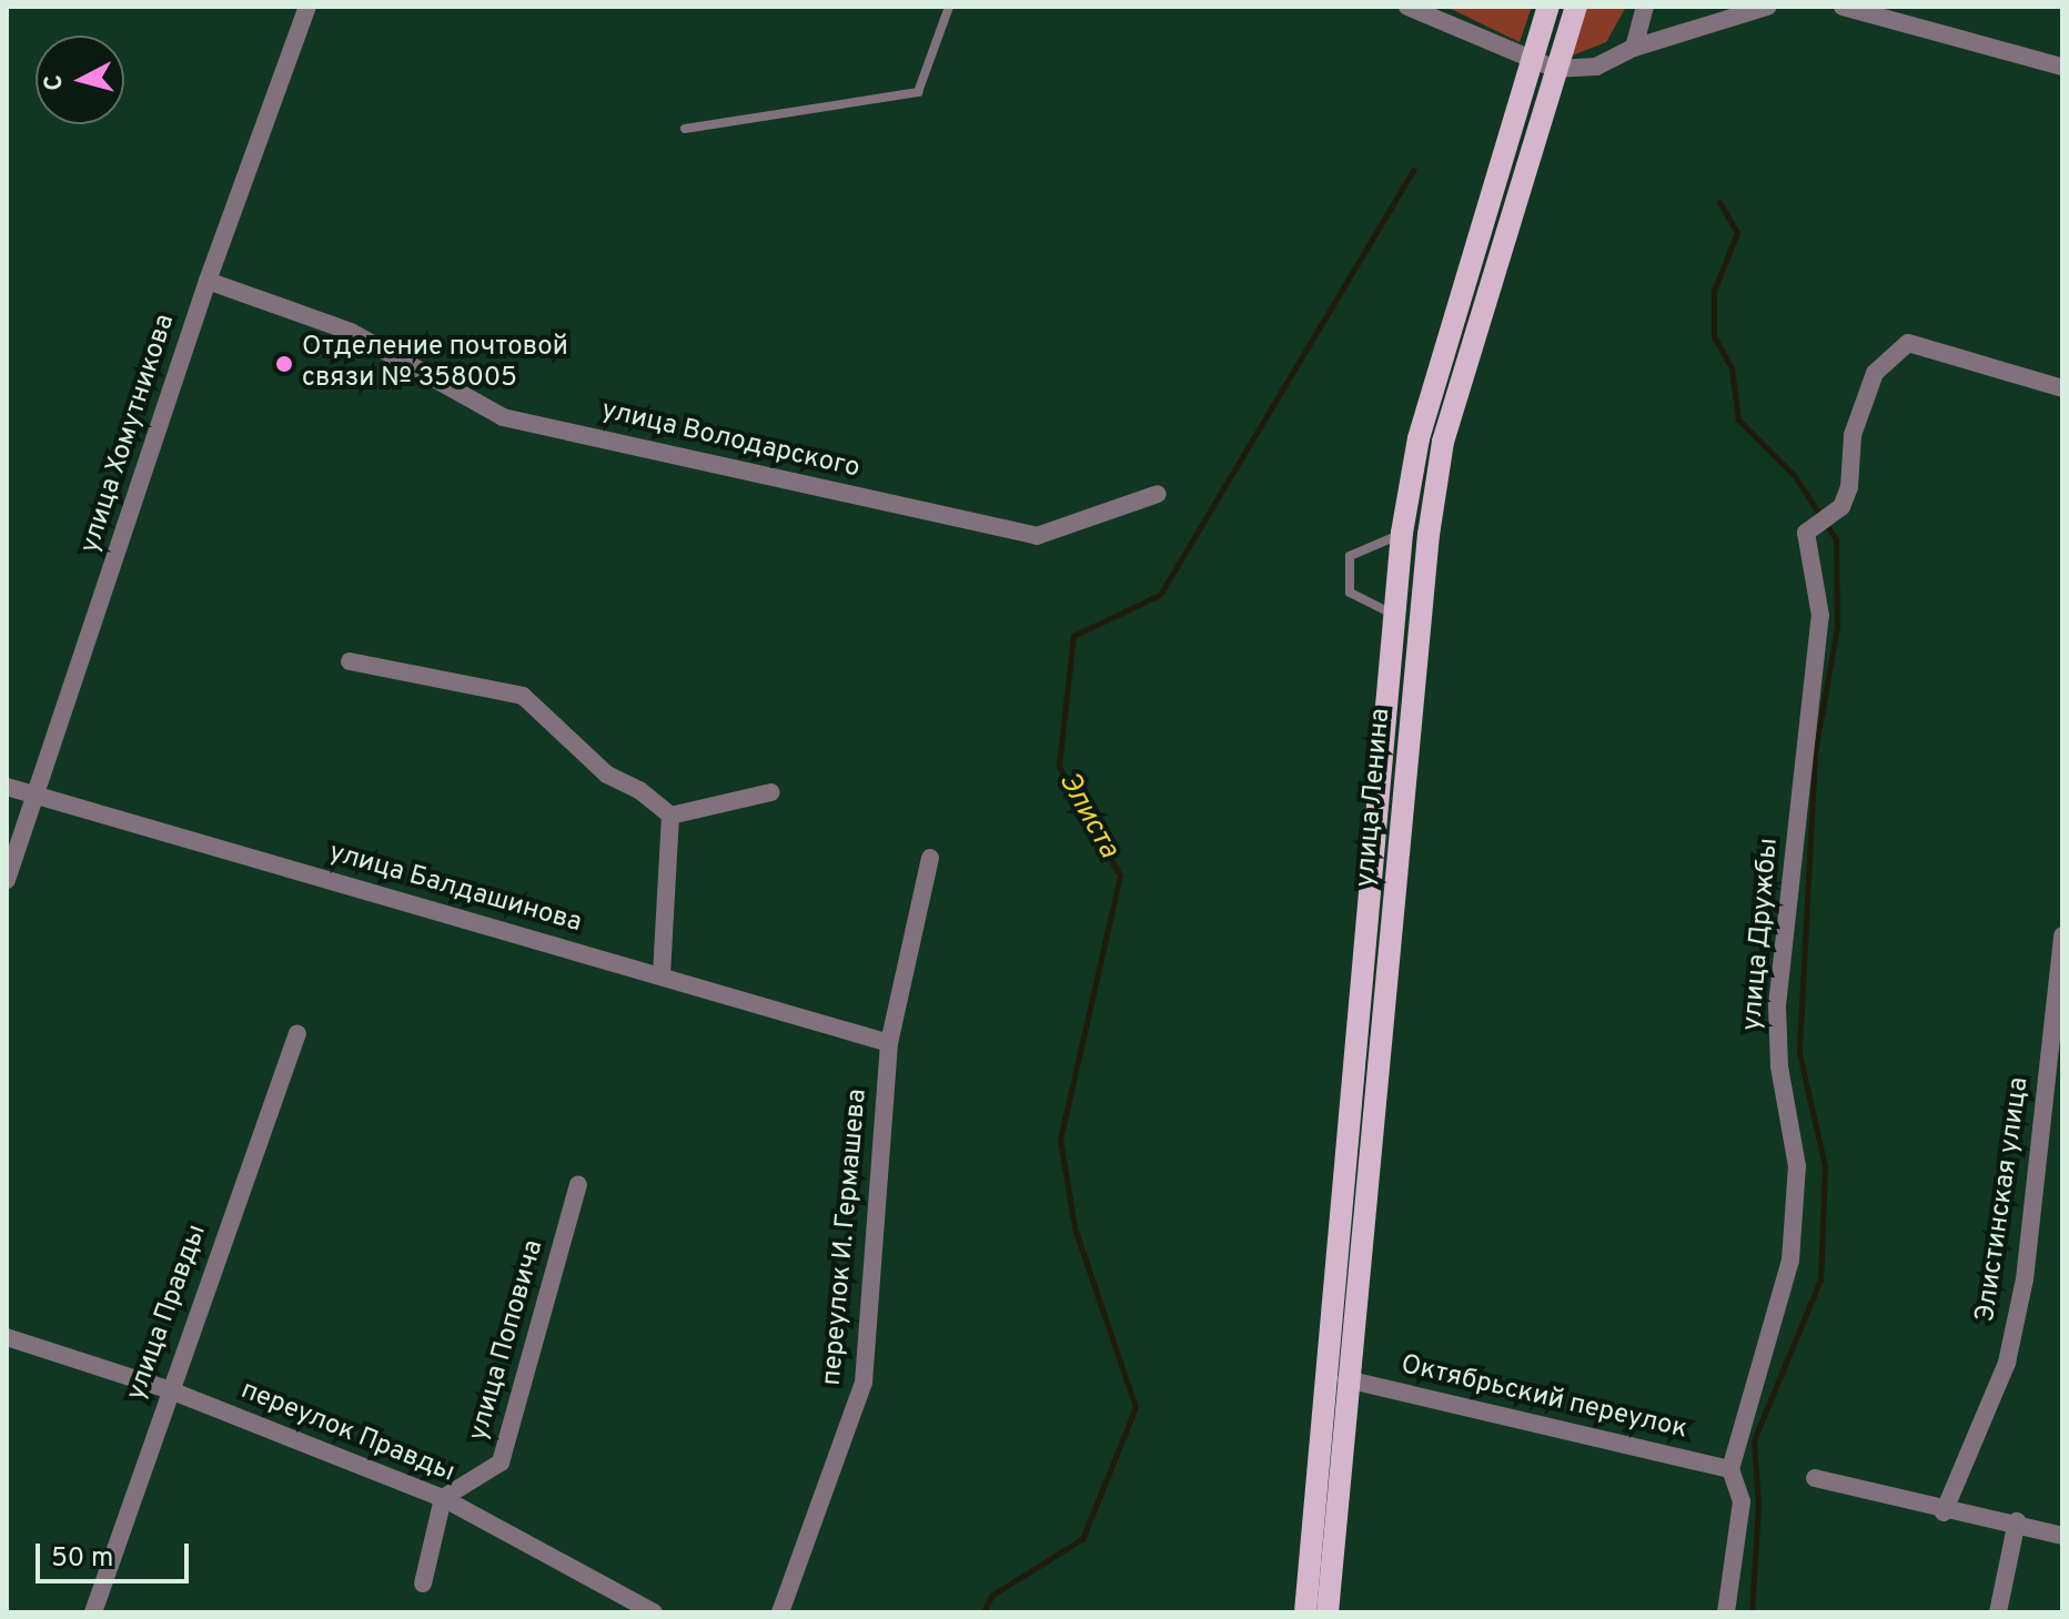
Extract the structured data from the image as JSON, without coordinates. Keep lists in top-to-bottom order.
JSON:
{
  "streets": {
    "main road": ["улица Ленина"],
    "street": [
      "улица Хомутникова",
      "улица Володарского",
      "улица Балдашинова",
      "улица Дружбы",
      "Элистинская улица",
      "переулок И. Гермашева",
      "улица Правды",
      "улица Поповича",
      "Октябрьский переулок",
      "переулок Правды"
    ]
  },
  "crossings": [
    ["улица Хомутникова", "улица Володарского"],
    ["улица Хомутникова", "улица Балдашинова"],
    ["улица Ленина", "Октябрьский переулок"],
    ["улица Балдашинова", "переулок И. Гермашева"],
    ["улица Дружбы", "Октябрьский переулок"],
    ["улица Правды", "переулок Правды"],
    ["улица Поповича", "переулок Правды"]
  ],
  "water": ["Элиста"],
  "places": ["Отделение почтовой связи № 358005"],
  "scale_bar": "50 m",
  "north": "left"
}
